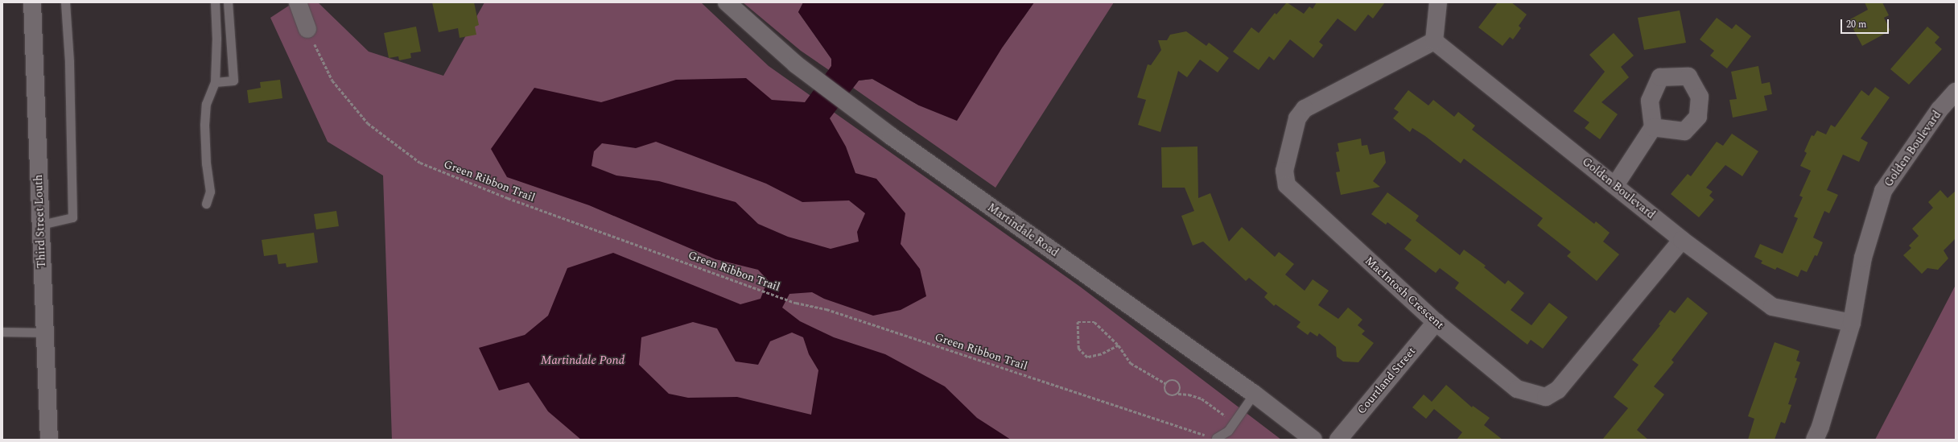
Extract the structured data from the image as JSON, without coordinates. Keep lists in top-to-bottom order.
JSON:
{
  "streets": {
    "street": [
      "Golden Boulevard",
      "Third Street Louth",
      "Martindale Road",
      "MacIntosh Crescent",
      "Courtland Street"
    ],
    "path": ["Green Ribbon Trail"]
  },
  "crossings": [
    ["Golden Boulevard", "MacIntosh Crescent"],
    ["MacIntosh Crescent", "Courtland Street"]
  ],
  "water": ["Martindale Pond"],
  "scale_bar": "20 m"
}
